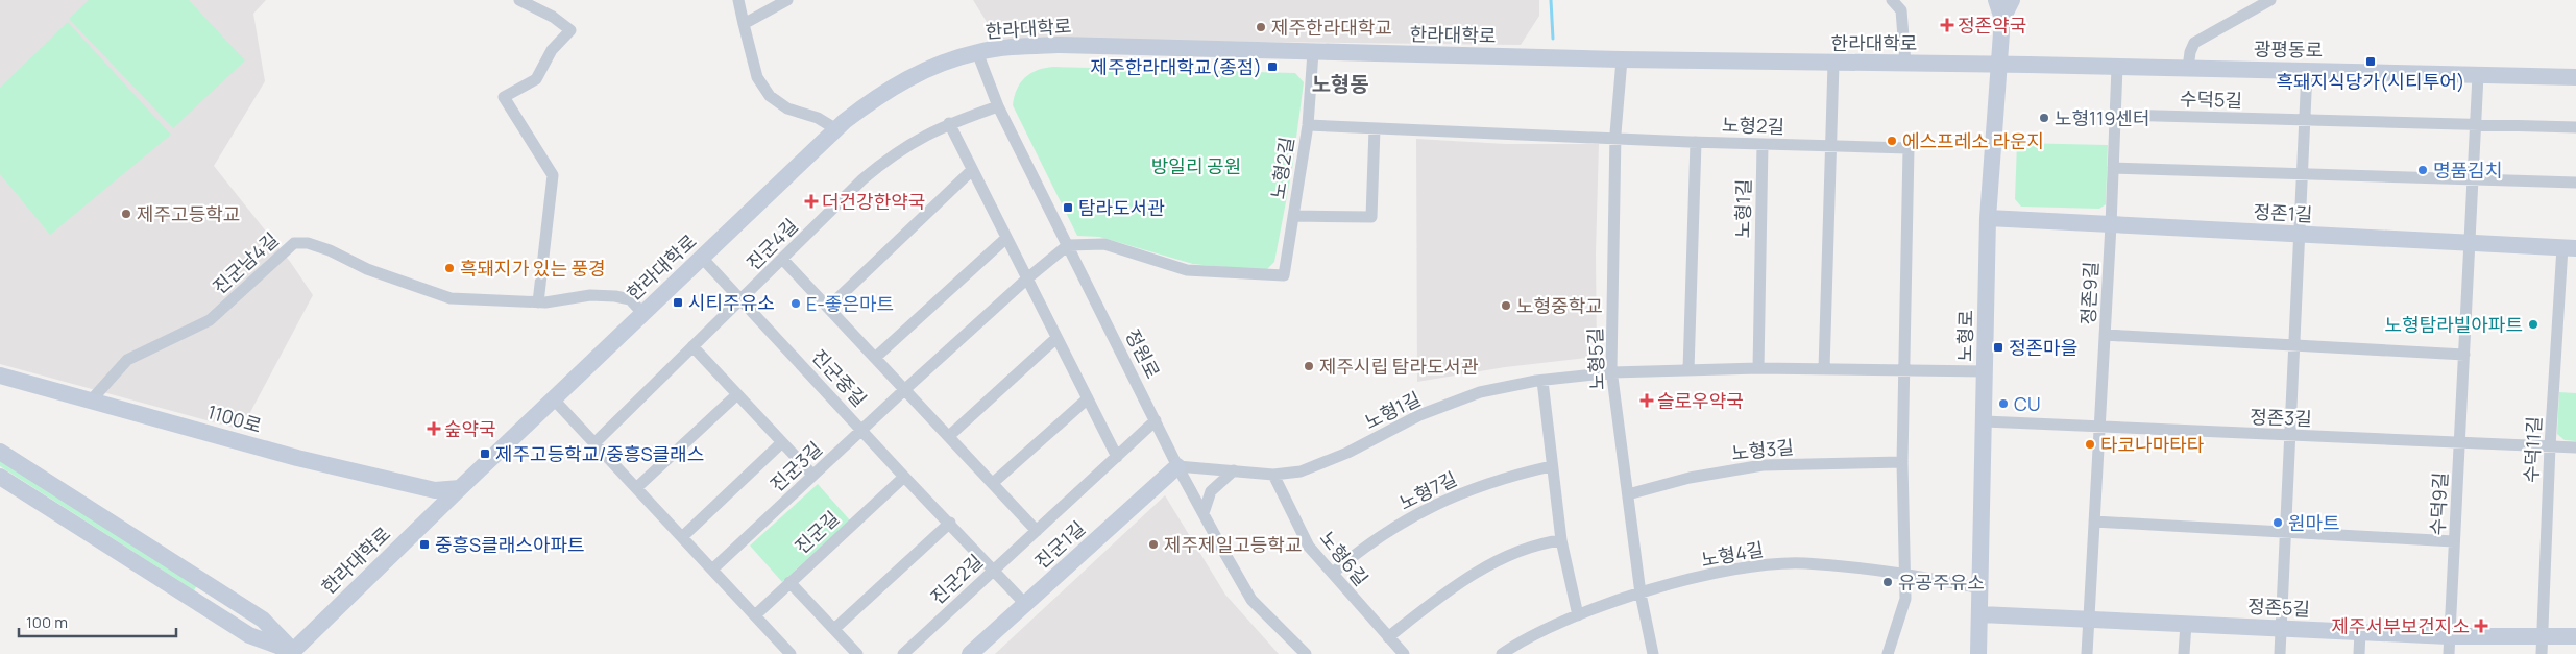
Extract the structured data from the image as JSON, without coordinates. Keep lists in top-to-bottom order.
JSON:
{
  "streets": {
    "main road": [
      "한라대학로",
      "광평동로",
      "정존1길",
      "노형로",
      "1100로",
      "진군1길",
      "정존5길"
    ],
    "street": [
      "수덕5길",
      "노형2길",
      "노형1길",
      "진군4길",
      "진군남4길",
      "정존9길",
      "정원로",
      "노형5길",
      "진군중길",
      "정존3길",
      "노형3길",
      "수덕11길",
      "진군3길",
      "노형7길",
      "수덕9길",
      "진군길",
      "노형4길",
      "노형6길",
      "진군2길"
    ]
  },
  "crossings": [
    ["한라대학로", "광평동로"],
    ["한라대학로", "노형2길"],
    ["한라대학로", "진군남4길"],
    ["한라대학로", "노형로"],
    ["한라대학로", "정원로"],
    ["한라대학로", "노형5길"],
    ["한라대학로", "진군중길"],
    ["한라대학로", "1100로"],
    ["광평동로", "정존9길"],
    ["광평동로", "노형로"],
    ["광평동로", "수덕9길"],
    ["수덕5길", "정존9길"],
    ["노형2길", "노형1길"],
    ["노형2길", "정원로"],
    ["노형2길", "노형5길"],
    ["노형2길", "진군3길"],
    ["노형1길", "노형로"],
    ["노형1길", "정원로"],
    ["노형1길", "노형5길"],
    ["노형1길", "진군1길"],
    ["노형1길", "노형6길"],
    ["정존1길", "정존9길"],
    ["정존1길", "노형로"],
    ["정존1길", "수덕11길"],
    ["정존1길", "수덕9길"],
    ["진군4길", "정원로"],
    ["진군4길", "진군중길"],
    ["진군남4길", "1100로"],
    ["정존9길", "정존3길"],
    ["정존9길", "정존5길"],
    ["노형로", "정존3길"],
    ["노형로", "노형4길"],
    ["노형로", "정존5길"],
    ["정원로", "진군3길"],
    ["정원로", "진군1길"],
    ["정원로", "진군2길"],
    ["노형5길", "노형3길"],
    ["노형5길", "노형4길"],
    ["진군중길", "진군3길"],
    ["진군중길", "진군길"],
    ["진군중길", "진군1길"],
    ["진군중길", "진군2길"],
    ["정존3길", "수덕11길"],
    ["정존3길", "수덕9길"],
    ["수덕11길", "정존5길"],
    ["노형7길", "노형6길"],
    ["수덕9길", "정존5길"]
  ],
  "districts": ["노형동"],
  "parks": ["방일리 공원"],
  "places": {
    "health": [
      "정존약국",
      "더건강한약국",
      "슬로우약국",
      "숲약국",
      "제주서부보건지소"
    ],
    "other": [
      "제주한라대학교",
      "노형119센터",
      "에스프레소 라운지",
      "명품김치",
      "제주고등학교",
      "흑돼지가 있는 풍경",
      "E-좋은마트",
      "노형중학교",
      "노형탐라빌아파트",
      "제주시립 탐라도서관",
      "CU",
      "타코나마타타",
      "원마트",
      "제주제일고등학교",
      "유공주유소"
    ],
    "transit": [
      "흑돼지식당가(시티투어)",
      "제주한라대학교(종점)",
      "탐라도서관",
      "시티주유소",
      "정존마을",
      "제주고등학교/중흥S클래스",
      "중흥S클래스아파트"
    ]
  },
  "scale_bar": "100 m"
}
